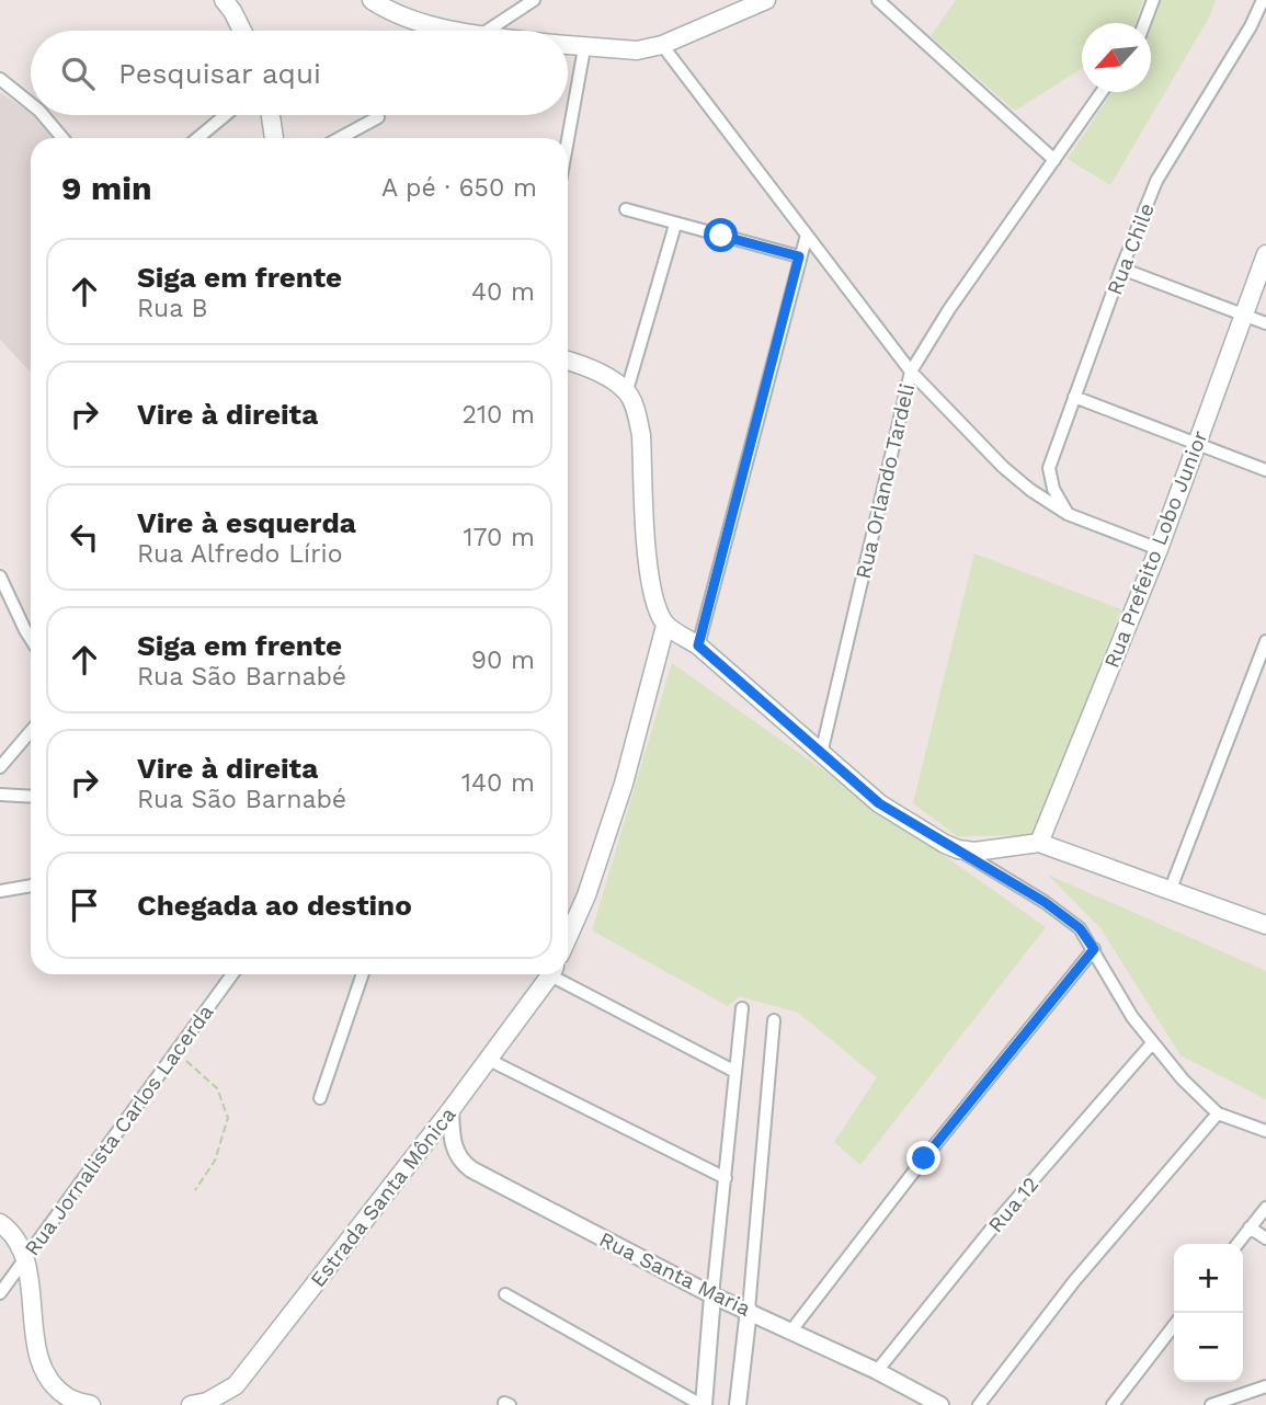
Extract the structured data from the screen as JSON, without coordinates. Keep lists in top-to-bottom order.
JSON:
{
  "streets": {
    "main road": ["Rua Prefeito Lobo Junior", "Estrada Santa Mônica"],
    "street": [
      "Rua Chile",
      "Rua Orlando Tardeli",
      "Rua Jornalista Carlos Lacerda",
      "Rua 12",
      "Rua Santa Maria"
    ]
  },
  "crossings": [
    ["Estrada Santa Mônica", "Rua Santa Maria"],
    ["Rua 12", "Rua Santa Maria"]
  ],
  "north": "bottom left",
  "page": {
    "search": "Pesquisar aqui",
    "heading": ["9 min", "A pé · 650 m"],
    "list": [
      ["Siga em frente", "Rua B", "40 m"],
      ["Vire à direita", "210 m"],
      ["Vire à esquerda", "Rua Alfredo Lírio", "170 m"],
      ["Siga em frente", "Rua São Barnabé", "90 m"],
      ["Vire à direita", "Rua São Barnabé", "140 m"],
      "Chegada ao destino"
    ],
    "map_buttons": ["+", "−"]
  }
}
